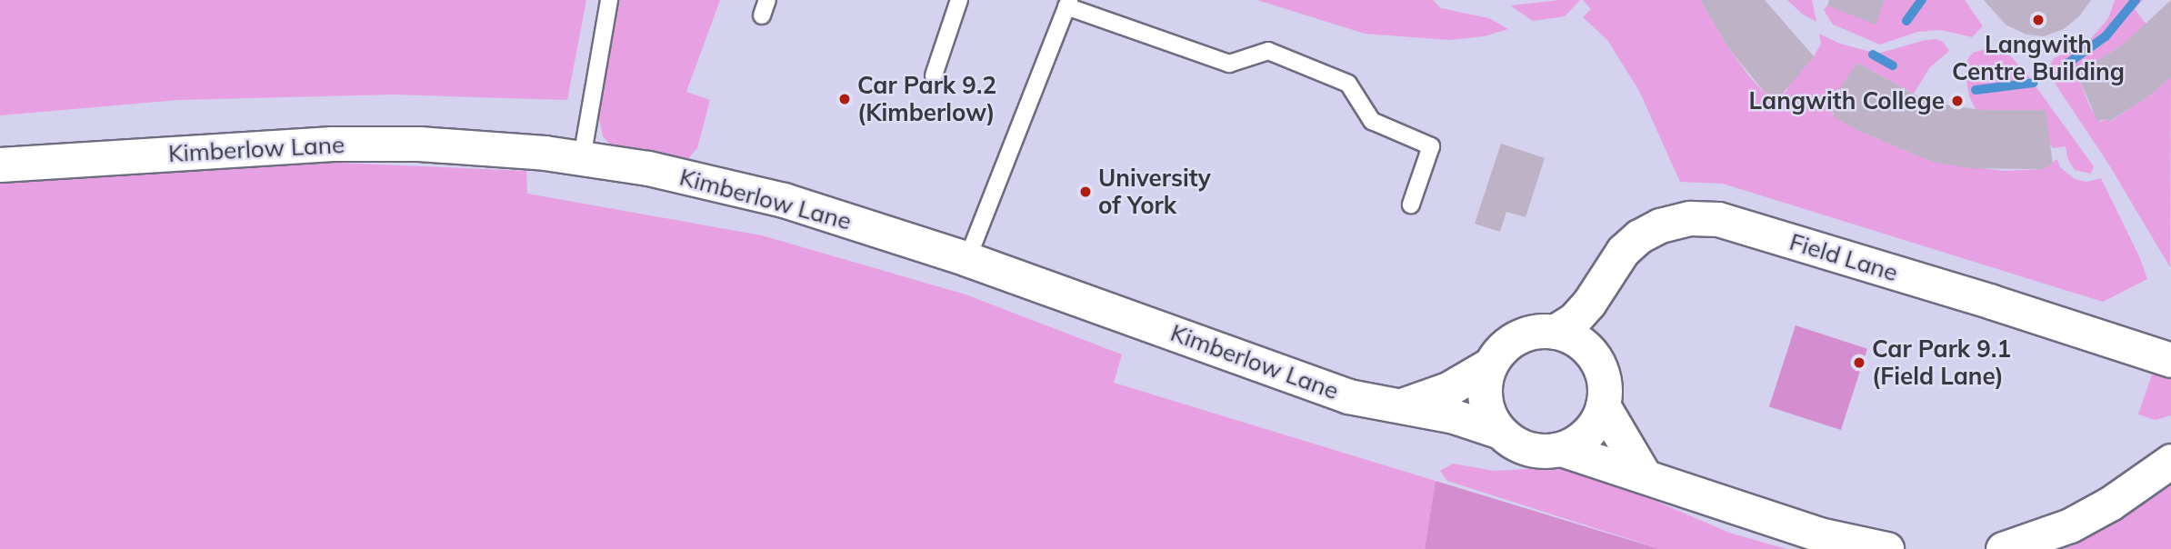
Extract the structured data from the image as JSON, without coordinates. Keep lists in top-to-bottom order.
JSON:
{
  "streets": {
    "street": ["Kimberlow Lane", "Field Lane"]
  },
  "crossings": [
    ["Kimberlow Lane", "Field Lane"]
  ],
  "places": [
    "Langwith Centre Building",
    "Car Park 9.2 (Kimberlow)",
    "Langwith College",
    "University of York",
    "Car Park 9.1 (Field Lane)"
  ]
}
